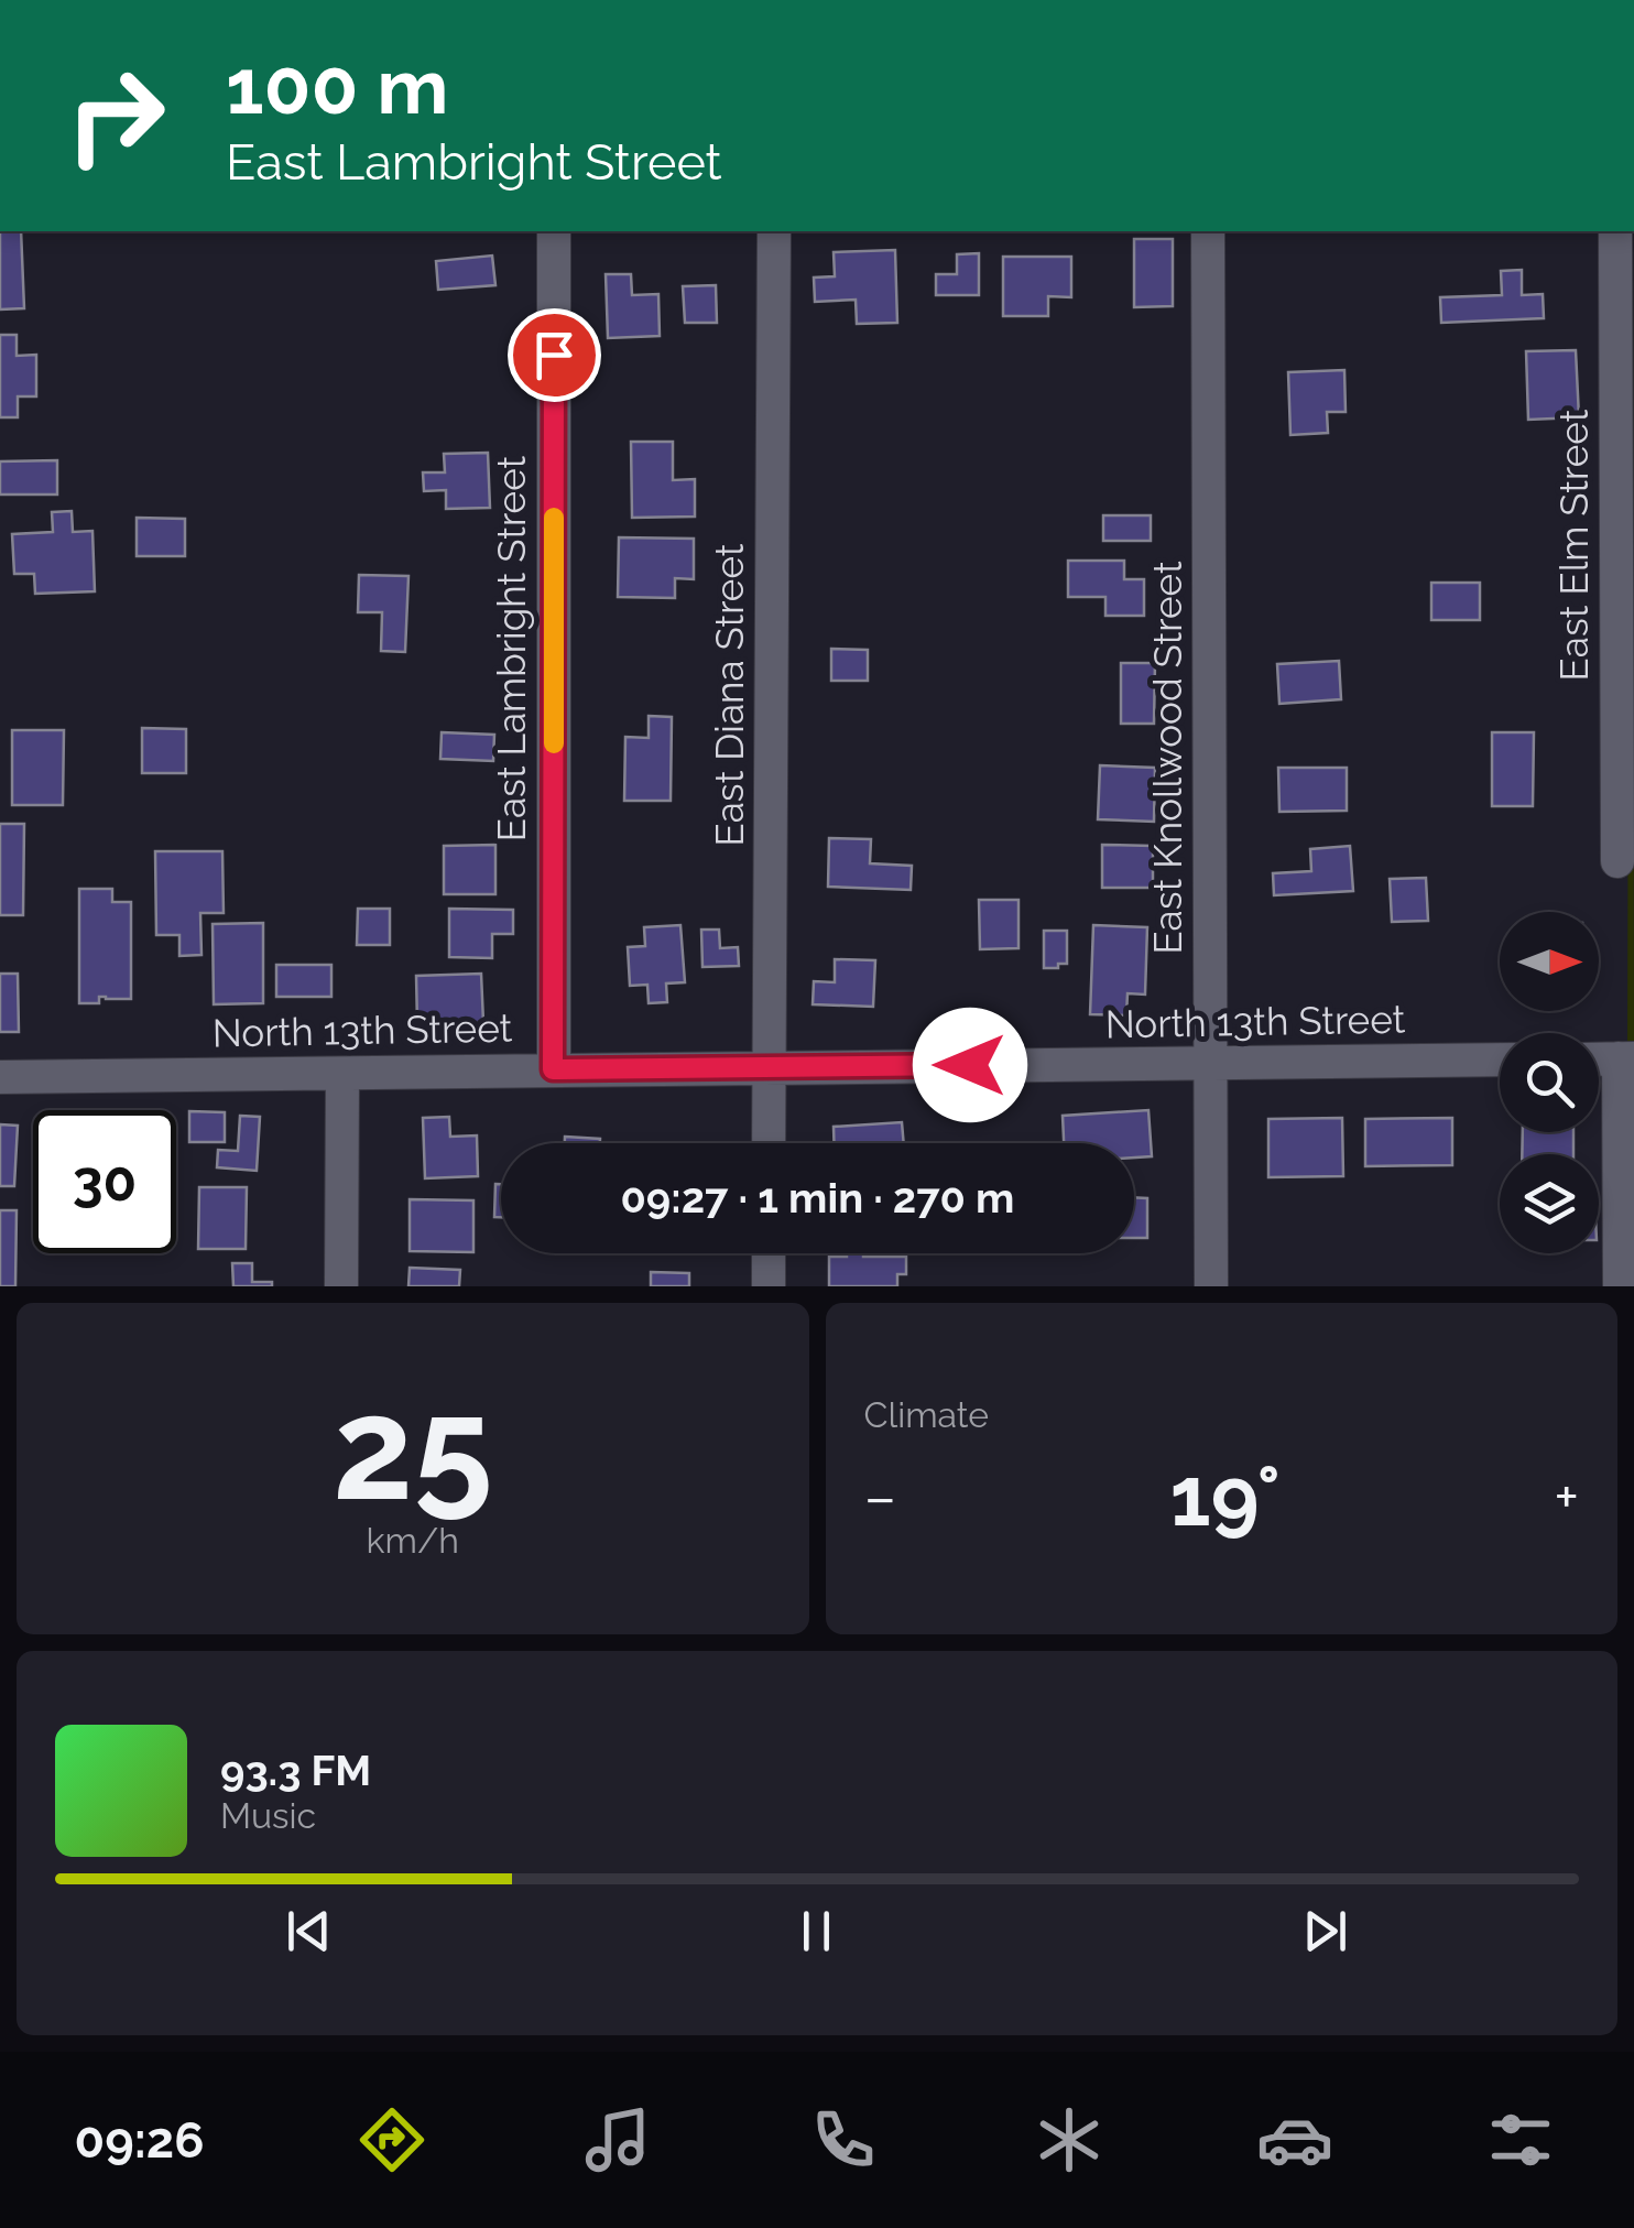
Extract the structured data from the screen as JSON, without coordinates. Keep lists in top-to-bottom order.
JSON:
{
  "streets": {
    "street": [
      "East Elm Street",
      "East Lambright Street",
      "East Diana Street",
      "East Knollwood Street",
      "North 13th Street"
    ]
  },
  "crossings": [
    ["East Lambright Street", "North 13th Street"],
    ["East Diana Street", "North 13th Street"],
    ["East Knollwood Street", "North 13th Street"]
  ],
  "north": "right",
  "page": {
    "turn": ["100 m", "East Lambright Street"],
    "limit": "30",
    "trip": "09:27 · 1 min · 270 m",
    "tile": [
      ["25", "km/h"],
      "Climate"
    ],
    "heat": ["−", "19°", "+"],
    "song": ["93.3 FM", "Music"],
    "tabs": "09:26"
  }
}
